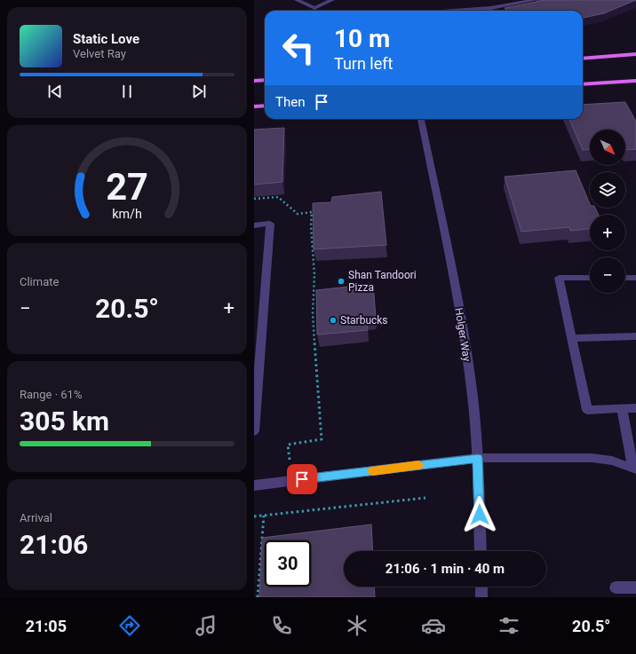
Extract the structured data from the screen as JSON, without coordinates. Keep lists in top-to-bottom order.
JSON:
{
  "streets": {
    "street": ["Holger Way"]
  },
  "places": ["Shan Tandoori Pizza", "Starbucks"],
  "north": "bottom right",
  "page": {
    "turn": ["10 m", "Turn left"],
    "song": ["Static Love", "Velvet Ray"],
    "then": "Then",
    "map_buttons": ["+", "−"],
    "tile": [
      "Climate",
      ["Range · 61%", "305 km"],
      ["Arrival", "21:06"]
    ],
    "heat": ["−", "20.5°", "+"],
    "limit": "30",
    "trip": "21:06 · 1 min · 40 m",
    "tabs": ["21:05", "20.5°"],
    "gauge": ["27", "km/h"]
  }
}
